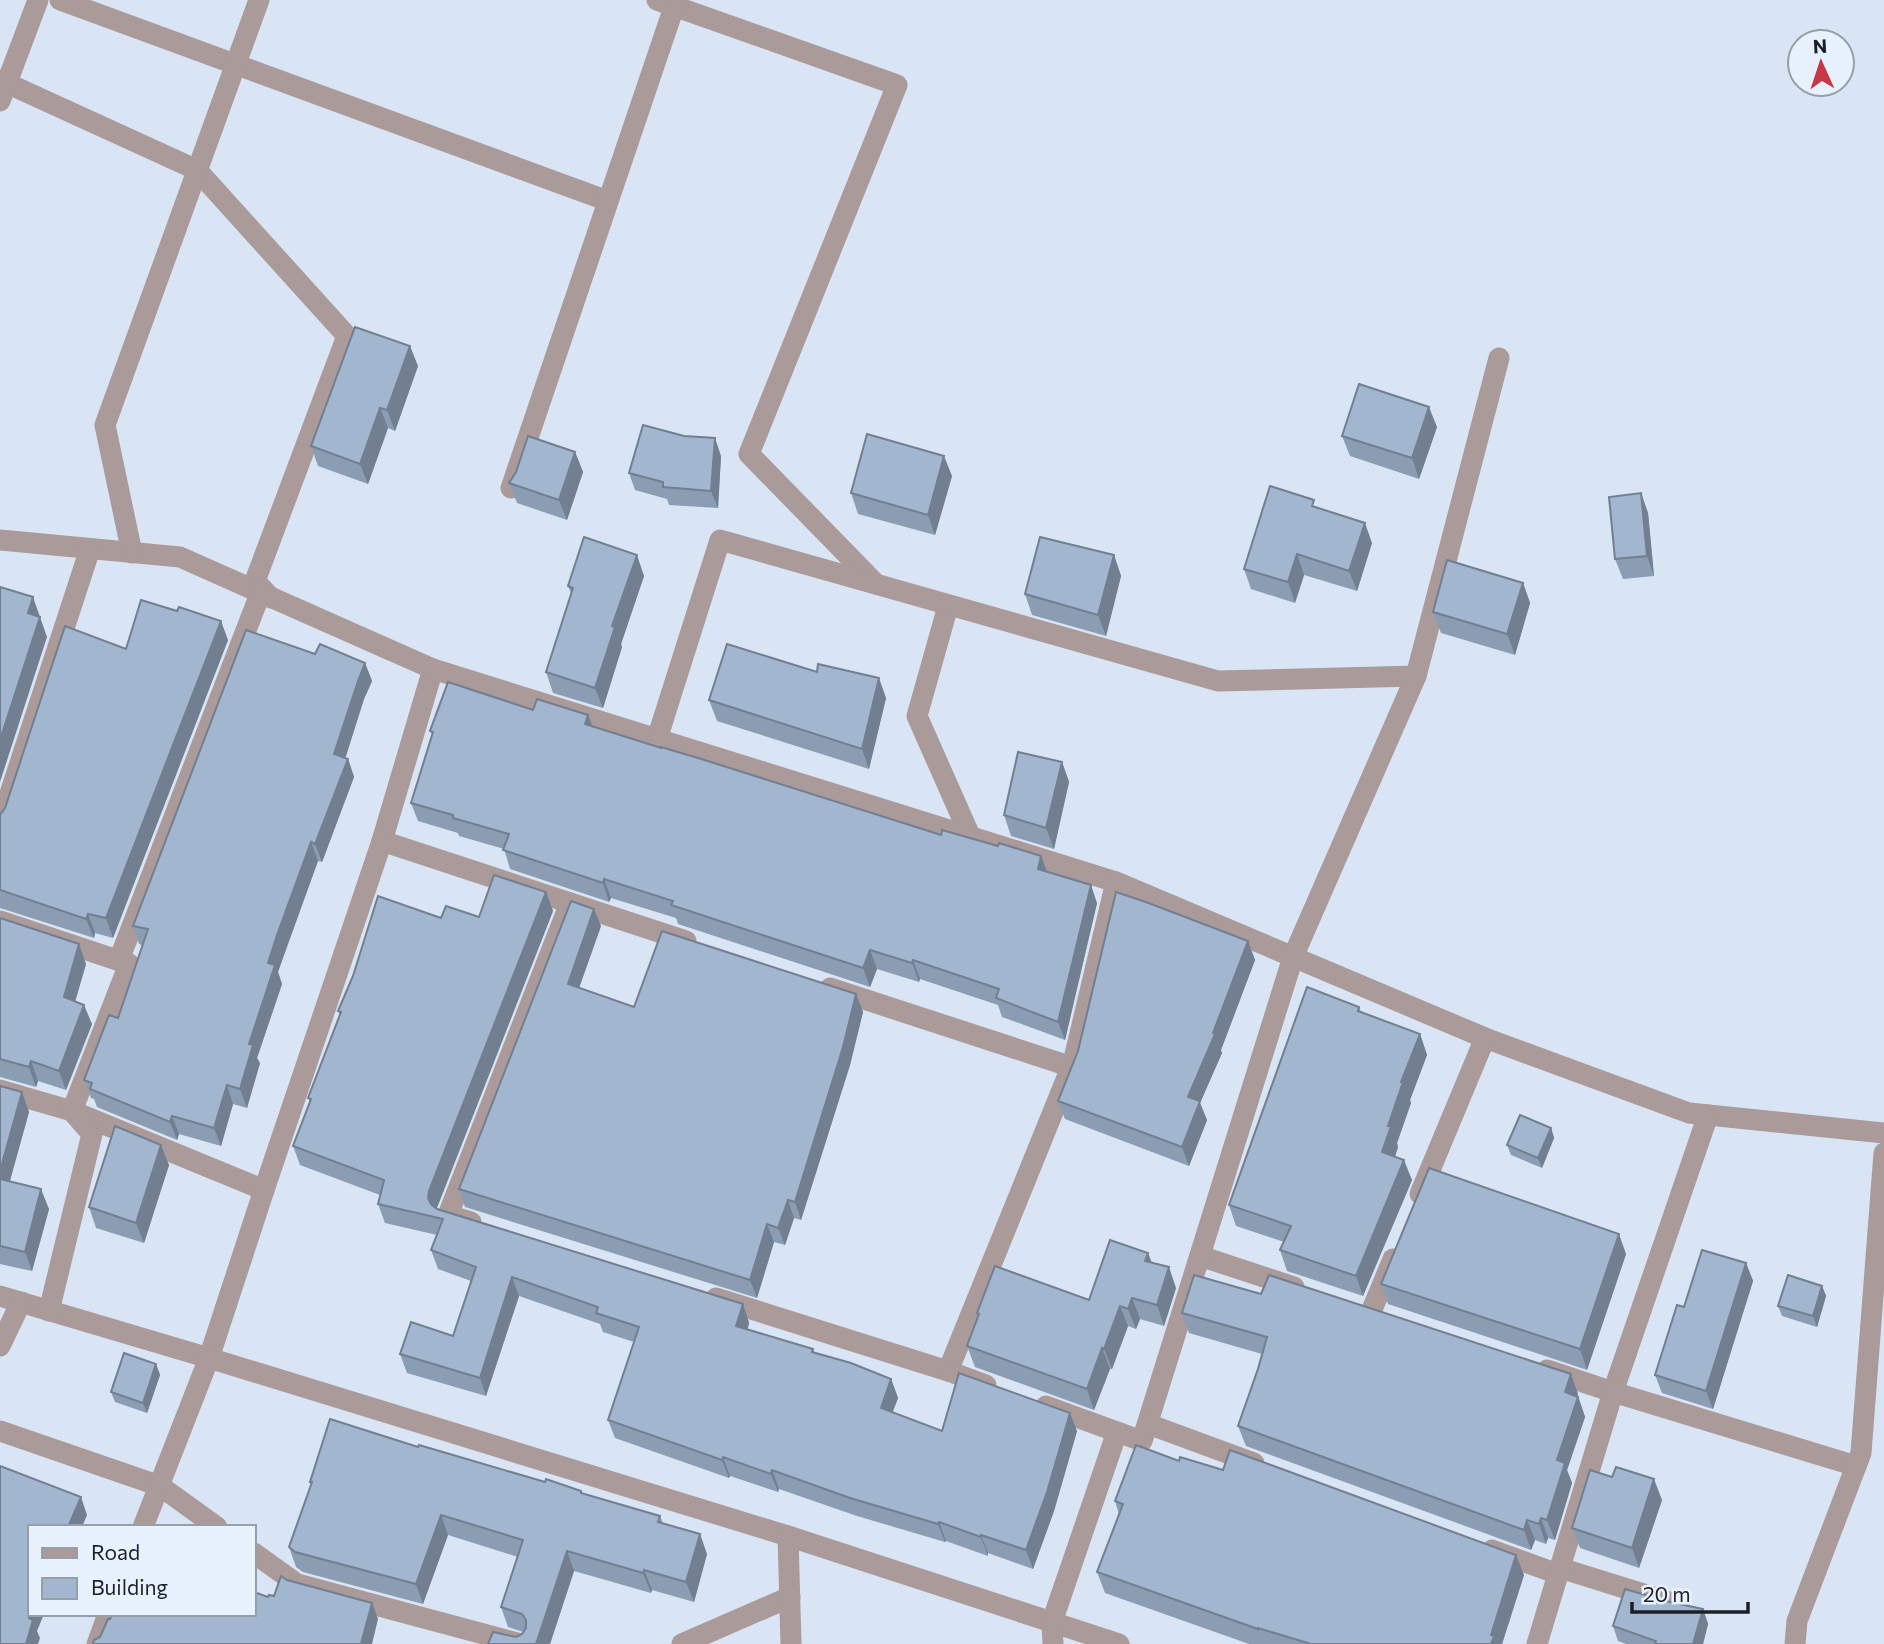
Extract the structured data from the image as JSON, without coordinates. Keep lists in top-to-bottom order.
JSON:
{
  "legend": ["Road", "Building"],
  "scale_bar": "20 m",
  "north": "top"
}
